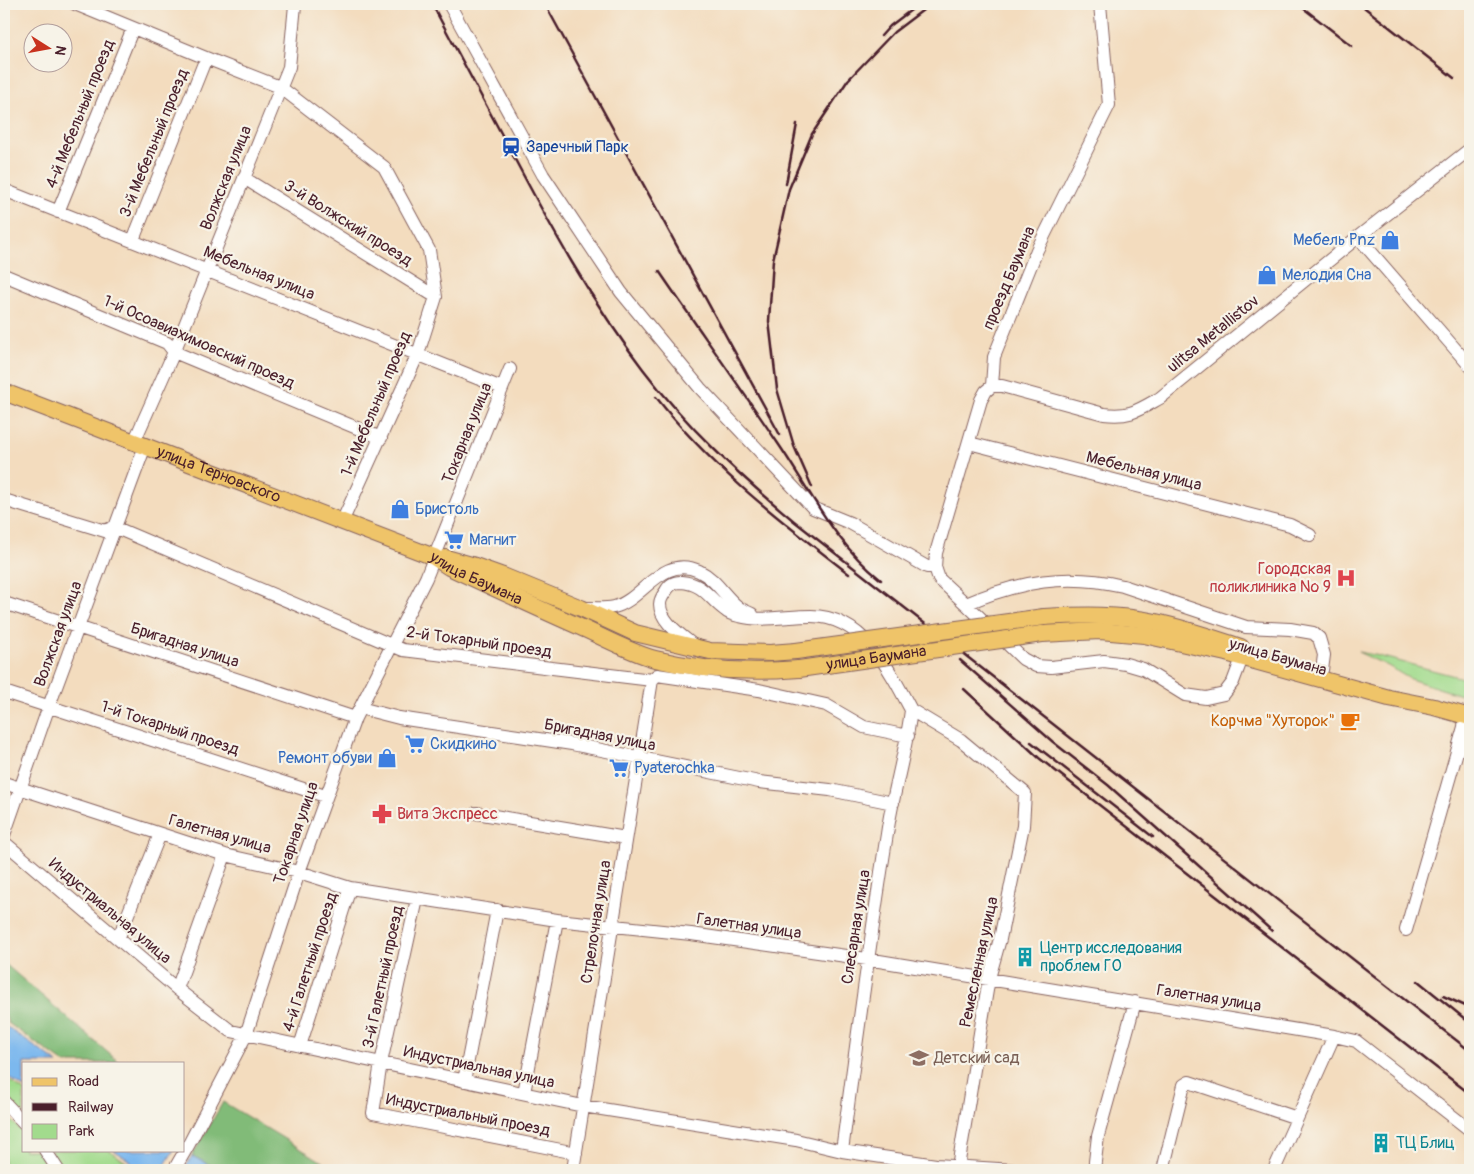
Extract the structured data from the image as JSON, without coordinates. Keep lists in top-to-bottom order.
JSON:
{
  "streets": {
    "main road": ["улица Терновского", "улица Баумана"],
    "street": [
      "4-й Мебельный проезд",
      "3-й Мебельный проезд",
      "Волжская улица",
      "3-й Волжский проезд",
      "Мебельная улица",
      "проезд Баумана",
      "ulitsa Metallistov",
      "1-й Осоавиахимовский проезд",
      "1-й Мебельный проезд",
      "Токарная улица",
      "2-й Токарный проезд",
      "Бригадная улица",
      "1-й Токарный проезд",
      "Галетная улица",
      "Индустриальная улица",
      "Стрелочная улица",
      "Слесарная улица",
      "4-й Галетный проезд",
      "Ремесленная улица",
      "3-й Галетный проезд",
      "Индустриальный проезд"
    ]
  },
  "crossings": [
    ["4-й Мебельный проезд", "Мебельная улица"],
    ["3-й Мебельный проезд", "Мебельная улица"],
    ["Волжская улица", "3-й Волжский проезд"],
    ["Волжская улица", "Мебельная улица"],
    ["Волжская улица", "1-й Осоавиахимовский проезд"],
    ["Волжская улица", "улица Терновского"],
    ["Волжская улица", "2-й Токарный проезд"],
    ["Волжская улица", "Бригадная улица"],
    ["Волжская улица", "1-й Токарный проезд"],
    ["Волжская улица", "Галетная улица"],
    ["3-й Волжский проезд", "1-й Мебельный проезд"],
    ["Мебельная улица", "проезд Баумана"],
    ["Мебельная улица", "1-й Мебельный проезд"],
    ["Мебельная улица", "Токарная улица"],
    ["проезд Баумана", "ulitsa Metallistov"],
    ["1-й Осоавиахимовский проезд", "1-й Мебельный проезд"],
    ["1-й Мебельный проезд", "улица Терновского"],
    ["Токарная улица", "улица Терновского"],
    ["Токарная улица", "улица Баумана"],
    ["Токарная улица", "2-й Токарный проезд"],
    ["Токарная улица", "Бригадная улица"],
    ["Токарная улица", "1-й Токарный проезд"],
    ["Токарная улица", "Галетная улица"],
    ["Токарная улица", "Индустриальная улица"],
    ["улица Терновского", "улица Баумана"],
    ["2-й Токарный проезд", "Стрелочная улица"],
    ["2-й Токарный проезд", "Слесарная улица"],
    ["Бригадная улица", "Стрелочная улица"],
    ["Бригадная улица", "Слесарная улица"],
    ["Галетная улица", "Стрелочная улица"],
    ["Галетная улица", "Слесарная улица"],
    ["Галетная улица", "4-й Галетный проезд"],
    ["Галетная улица", "Ремесленная улица"],
    ["Галетная улица", "3-й Галетный проезд"],
    ["Индустриальная улица", "Стрелочная улица"],
    ["Индустриальная улица", "Слесарная улица"],
    ["Индустриальная улица", "4-й Галетный проезд"],
    ["Индустриальная улица", "Ремесленная улица"],
    ["Индустриальная улица", "3-й Галетный проезд"],
    ["Индустриальная улица", "Индустриальный проезд"],
    ["Стрелочная улица", "Индустриальный проезд"],
    ["Слесарная улица", "Ремесленная улица"],
    ["3-й Галетный проезд", "Индустриальный проезд"]
  ],
  "places": {
    "station": ["Заречный Парк"],
    "shop": [
      "Мебель Pnz",
      "Мелодия Сна",
      "Бристоль",
      "Ремонт обуви"
    ],
    "supermarket": ["Магнит", "Скидкино", "Pyaterochka"],
    "hospital": ["Городская поликлиника № 9"],
    "cafe": ["Корчма \"Хуторок\""],
    "pharmacy": ["Вита Экспресс"],
    "building": ["Центр исследования проблем ГО", "ТЦ Блиц"],
    "school or university": ["Детский сад"]
  },
  "legend": ["Road", "Railway", "Park"],
  "north": "right"
}
